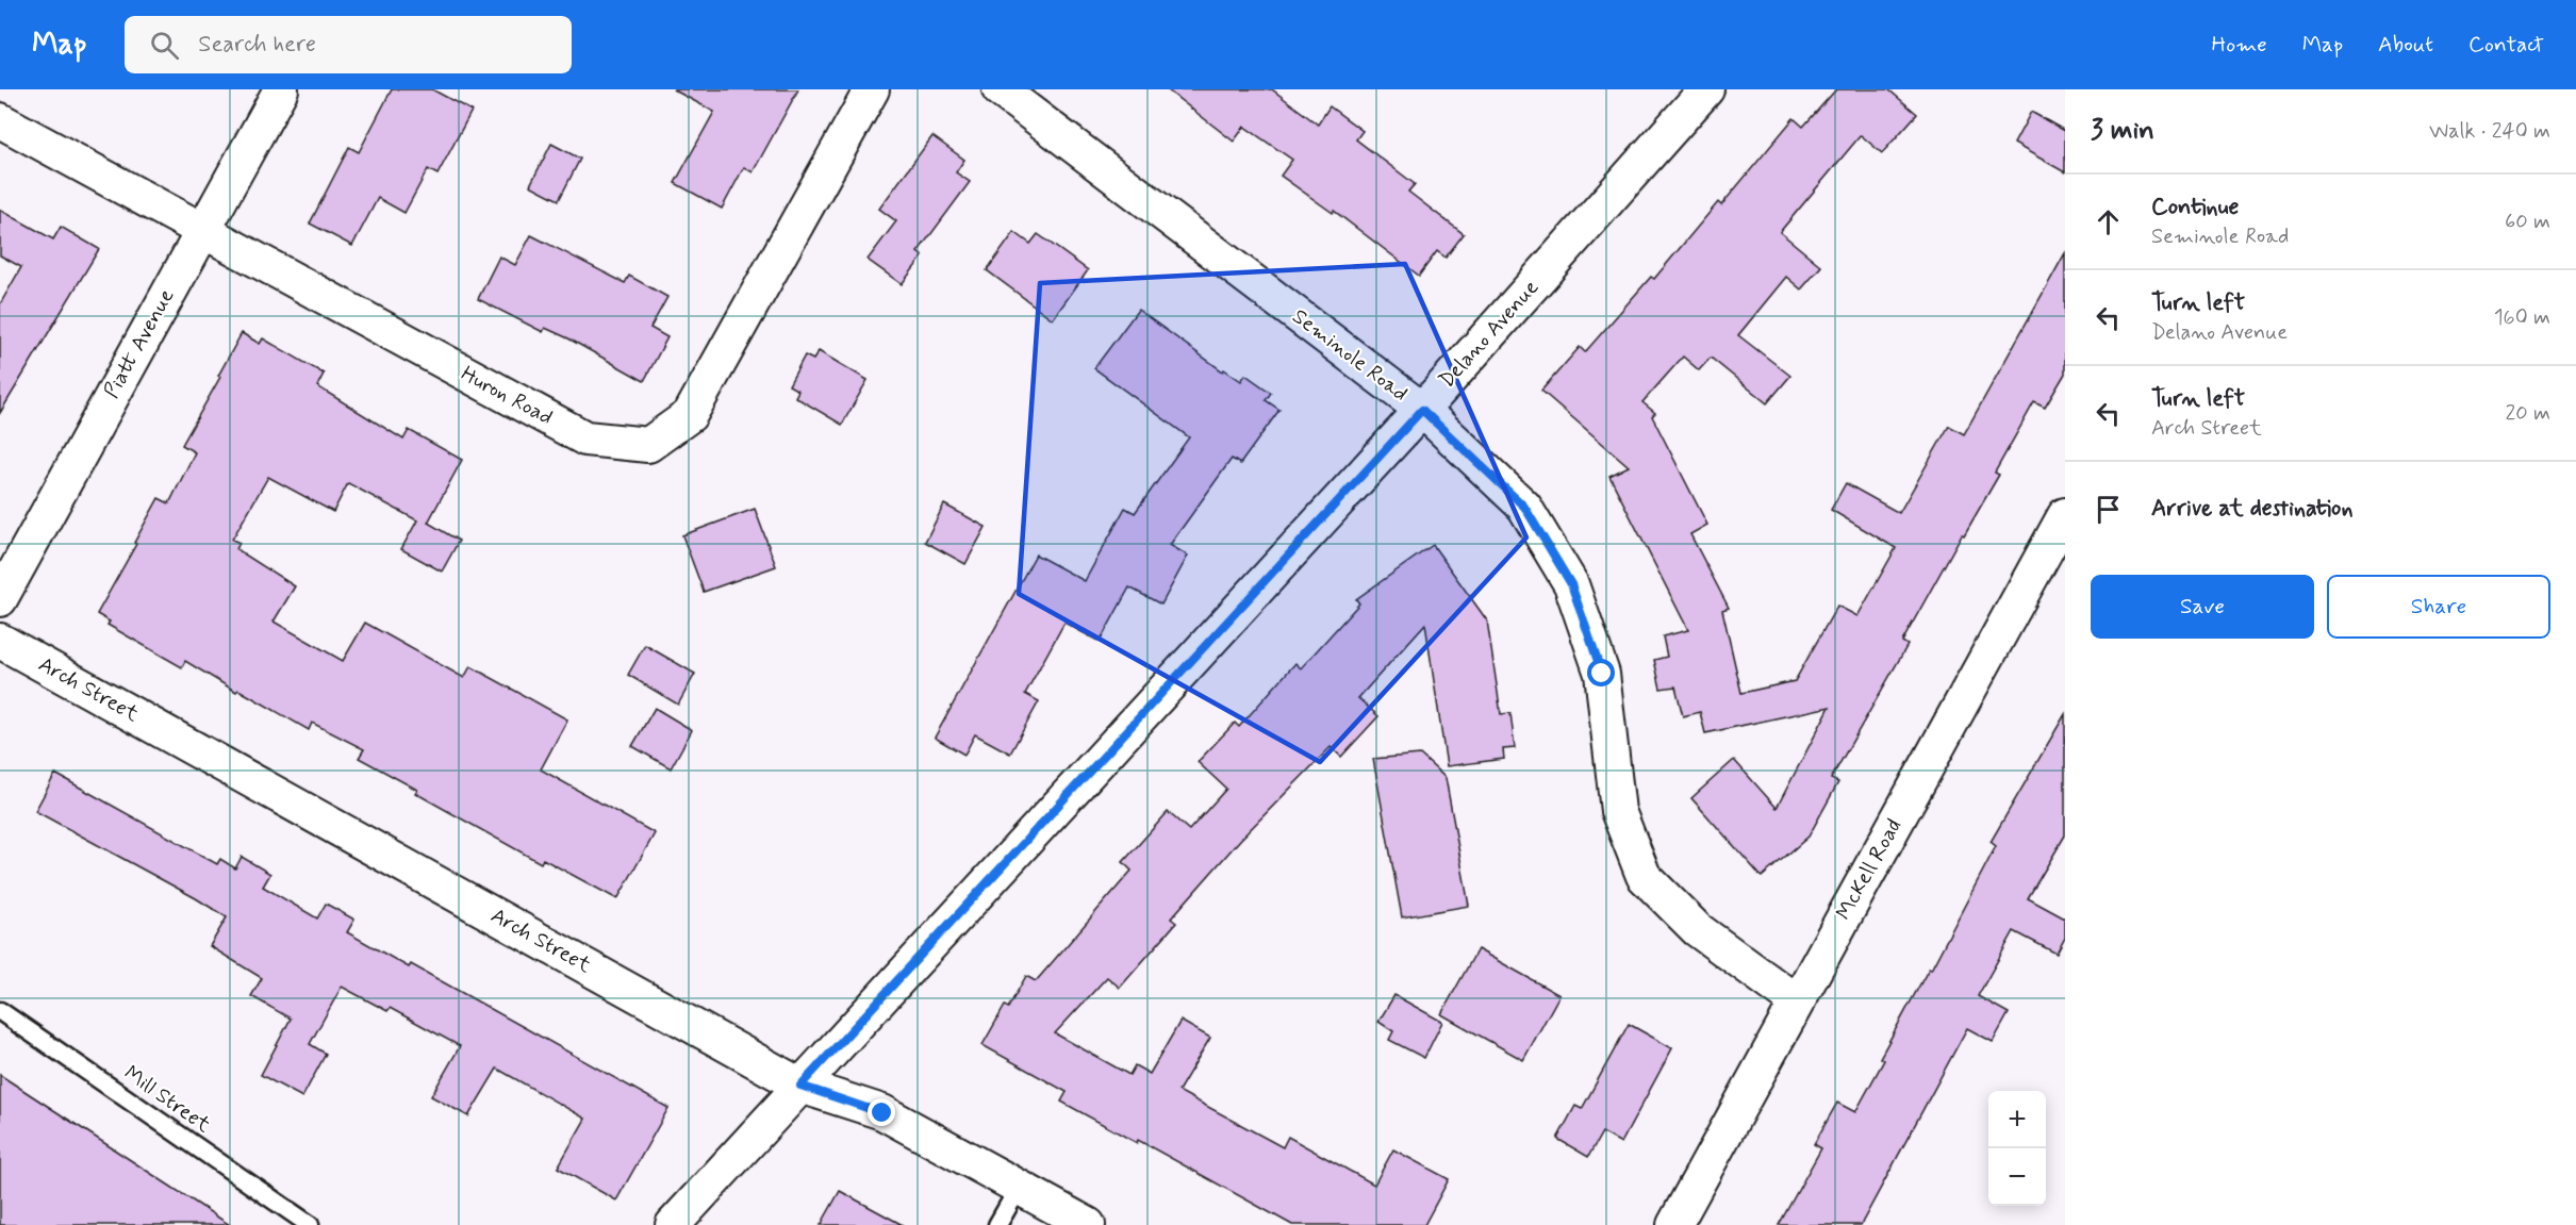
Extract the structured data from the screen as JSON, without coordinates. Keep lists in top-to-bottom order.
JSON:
{
  "streets": {
    "street": [
      "Delano Avenue",
      "Piatt Avenue",
      "Seminole Road",
      "Huron Road",
      "Arch Street",
      "McKell Road"
    ],
    "lane": ["Mill Street"]
  },
  "crossings": [
    ["Delano Avenue", "Seminole Road"],
    ["Delano Avenue", "Arch Street"],
    ["Piatt Avenue", "Huron Road"],
    ["Seminole Road", "McKell Road"]
  ],
  "page": {
    "header": "Map",
    "search": "Search here",
    "nav": [
      "Home",
      "Map",
      "About",
      "Contact"
    ],
    "heading": ["3 min", "Walk · 240 m"],
    "list": [
      ["Continue", "Seminole Road", "60 m"],
      ["Turn left", "Delano Avenue", "160 m"],
      ["Turn left", "Arch Street", "20 m"],
      "Arrive at destination"
    ],
    "buttons": ["Save", "Share"],
    "map_buttons": ["+", "−"]
  }
}
